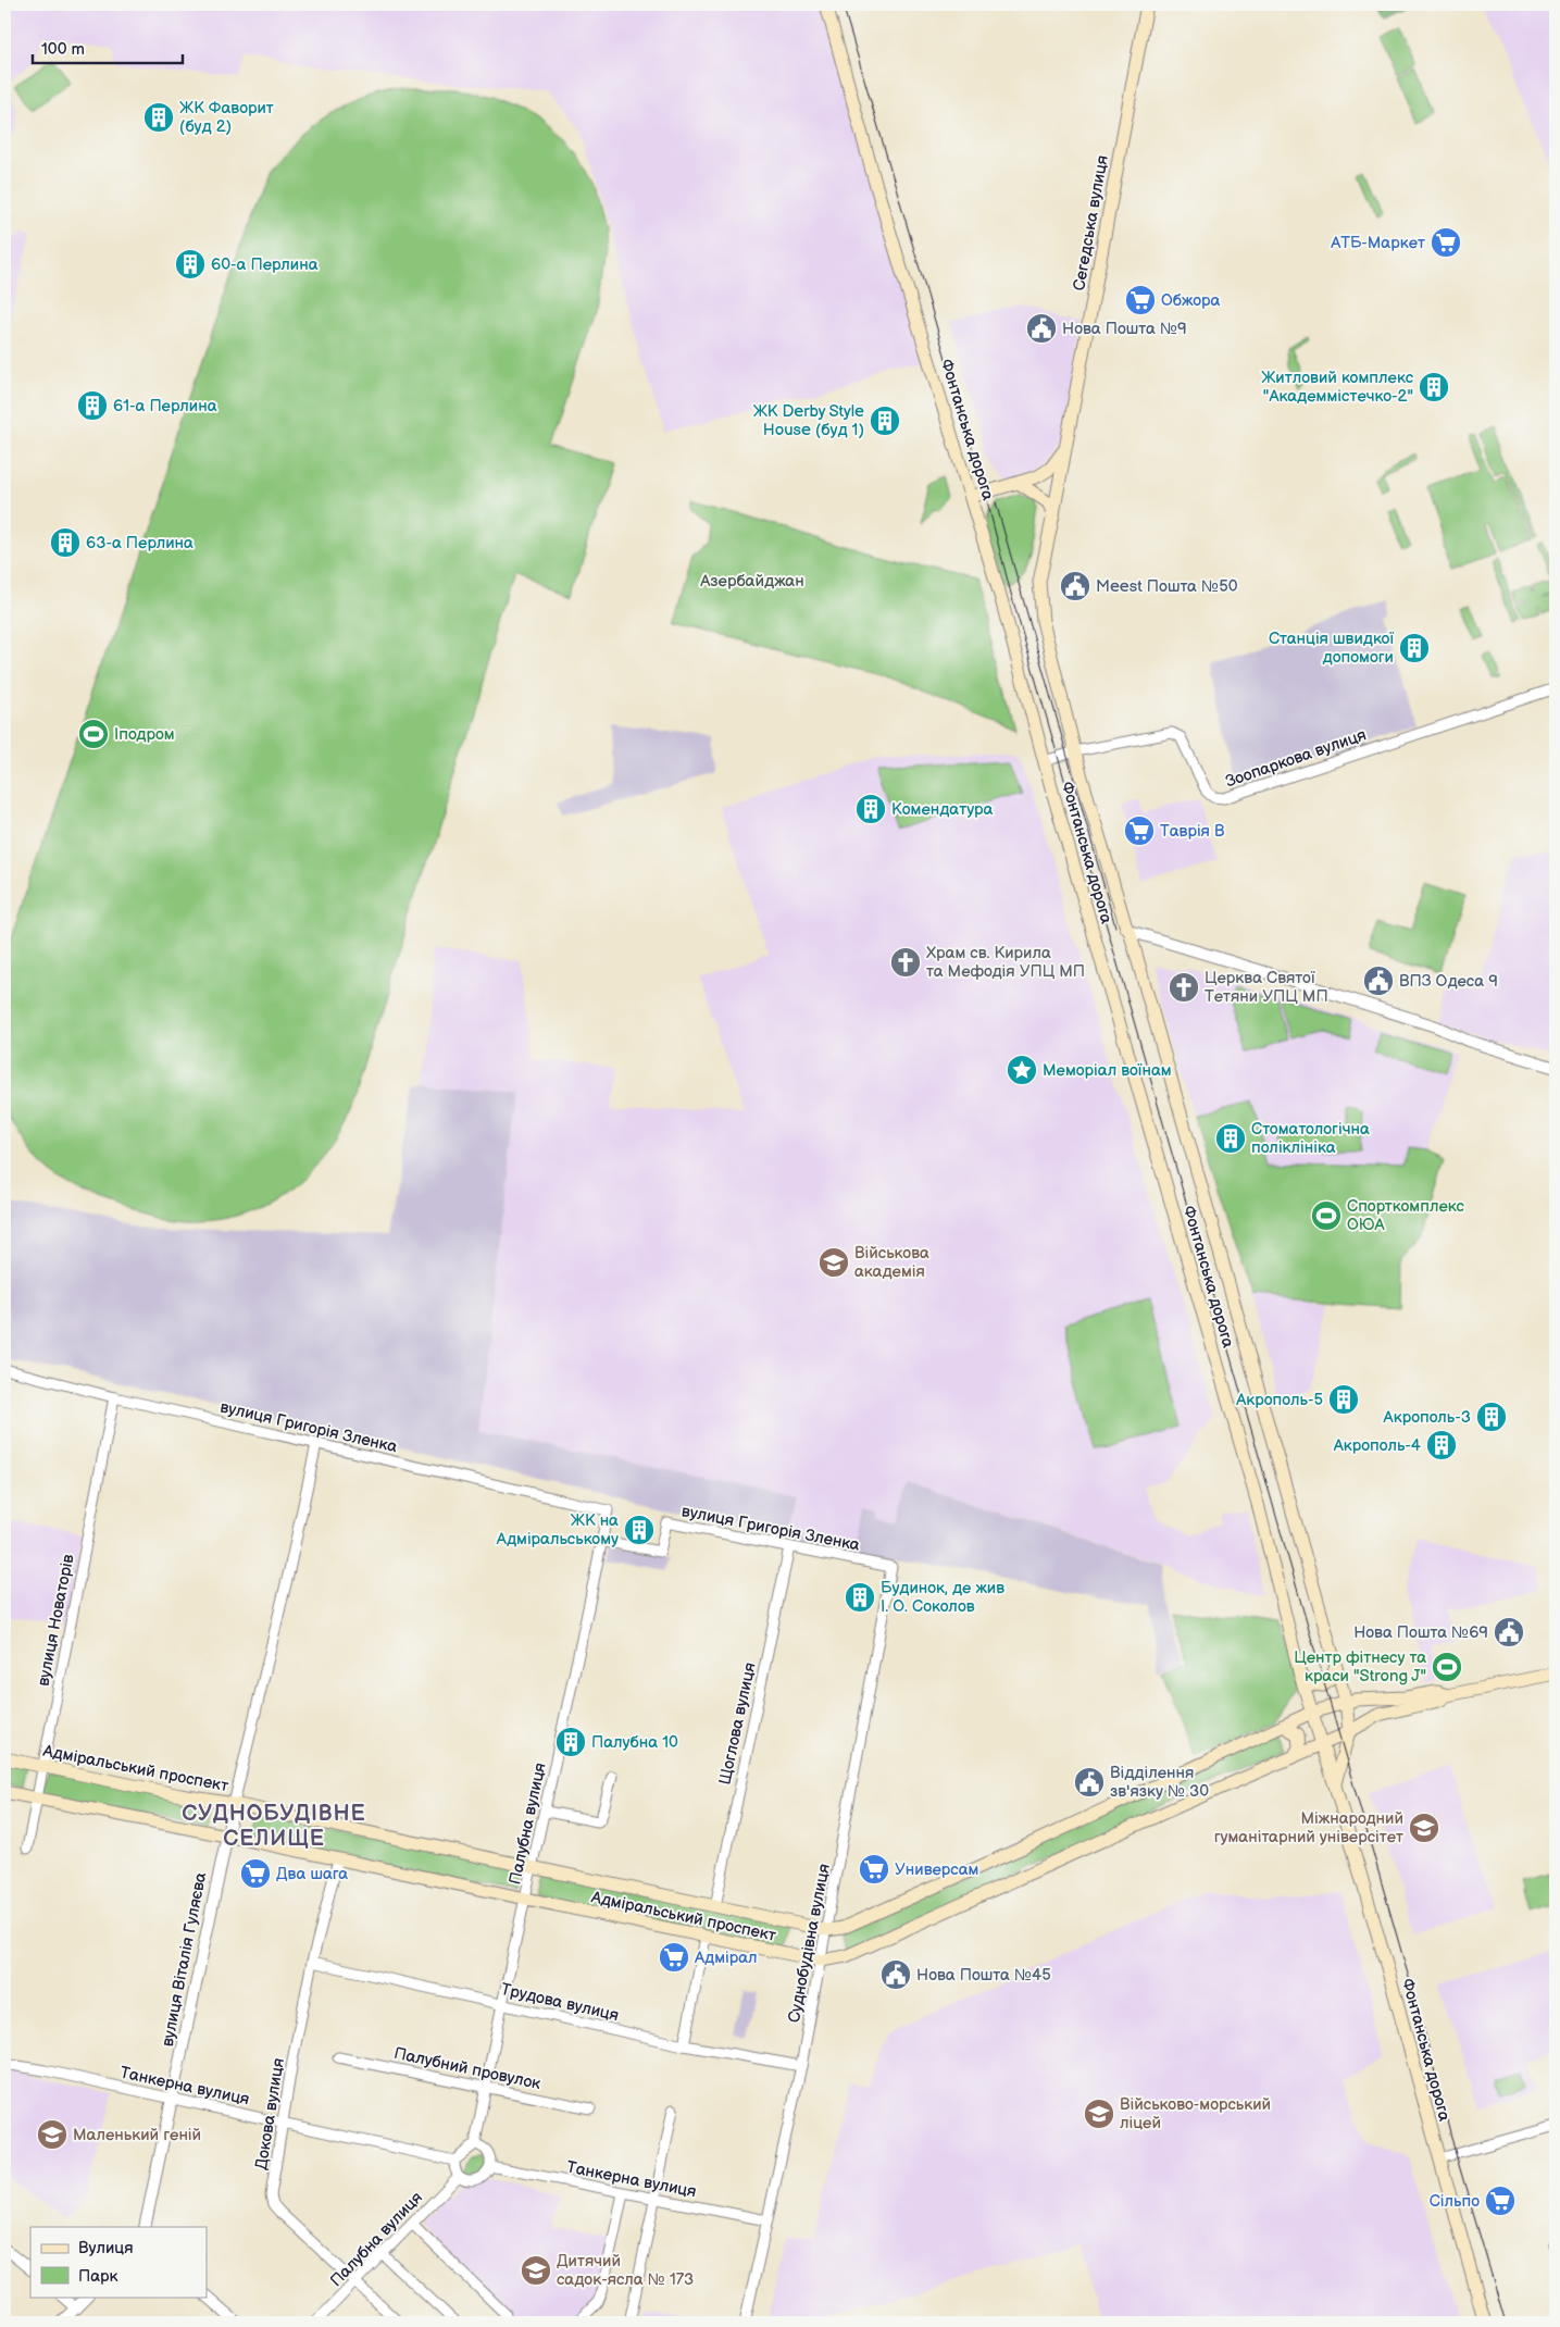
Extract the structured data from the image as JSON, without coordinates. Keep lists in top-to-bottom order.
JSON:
{
  "streets": {
    "main road": ["Сегедська вулиця", "Фонтанська дорога", "Адміральський проспект"],
    "street": [
      "Зоопаркова вулиця",
      "вулиця Григорія Зленка",
      "вулиця Новаторів",
      "Щоглова вулиця",
      "Палубна вулиця",
      "Суднобудівна вулиця",
      "вулиця Віталія Гуляєва",
      "Трудова вулиця",
      "Палубний провулок",
      "Танкерна вулиця",
      "Докова вулиця"
    ]
  },
  "crossings": [
    ["Сегедська вулиця", "Фонтанська дорога"],
    ["Фонтанська дорога", "Зоопаркова вулиця"],
    ["Фонтанська дорога", "Адміральський проспект"],
    ["вулиця Григорія Зленка", "вулиця Новаторів"],
    ["вулиця Григорія Зленка", "Щоглова вулиця"],
    ["вулиця Григорія Зленка", "Палубна вулиця"],
    ["вулиця Григорія Зленка", "Суднобудівна вулиця"],
    ["вулиця Григорія Зленка", "вулиця Віталія Гуляєва"],
    ["вулиця Новаторів", "Адміральський проспект"],
    ["Щоглова вулиця", "Адміральський проспект"],
    ["Адміральський проспект", "Палубна вулиця"],
    ["Адміральський проспект", "Суднобудівна вулиця"],
    ["Адміральський проспект", "вулиця Віталія Гуляєва"],
    ["Адміральський проспект", "Докова вулиця"],
    ["Палубна вулиця", "Трудова вулиця"],
    ["Палубна вулиця", "Палубний провулок"],
    ["Палубна вулиця", "Танкерна вулиця"],
    ["Палубна вулиця", "Докова вулиця"],
    ["Суднобудівна вулиця", "Трудова вулиця"],
    ["Суднобудівна вулиця", "Танкерна вулиця"],
    ["вулиця Віталія Гуляєва", "Танкерна вулиця"],
    ["Трудова вулиця", "Докова вулиця"],
    ["Танкерна вулиця", "Докова вулиця"]
  ],
  "districts": ["СУДНОБУДІВНЕ СЕЛИЩЕ"],
  "parks": ["Азербайджан"],
  "places": {
    "building": [
      "ЖК Фаворит (буд 2)",
      "60-а Перлина",
      "Житловий комплекс \"Академмістечко-2\"",
      "61-а Перлина",
      "ЖК Derby Style House (буд 1)",
      "63-а Перлина",
      "Станція швидкої допомоги",
      "Комендатура",
      "Стоматологічна поліклініка",
      "Акрополь-5",
      "Акрополь-3",
      "Акрополь-4",
      "ЖК на Адміральському",
      "Будинок, де жив І. О. Соколов",
      "Палубна 10"
    ],
    "supermarket": [
      "АТБ-Маркет",
      "Обжора",
      "Таврія В",
      "Универсам",
      "Два шага",
      "Адмірал",
      "Сільпо"
    ],
    "public building": [
      "Нова Пошта №9",
      "Meest Пошта №50",
      "ВПЗ Одеса 9",
      "Нова Пошта №69",
      "Відділення зв'язку № 30",
      "Нова Пошта №45"
    ],
    "sports": ["Іподром", "Спорткомплекс ОЮА", "Центр фітнесу та краси \"Strong J\""],
    "church": ["Храм св. Кирила та Мефодія УПЦ МП", "Церква Святої Тетяни УПЦ МП"],
    "place": ["Меморіал воїнам"],
    "school or university": [
      "Військова академія",
      "Міжнародний гуманітарний універсітет",
      "Військово-морський ліцей",
      "Маленький геній",
      "Дитячий садок-ясла № 173"
    ]
  },
  "legend": ["Вулиця", "Парк"],
  "scale_bar": "100 m"
}
